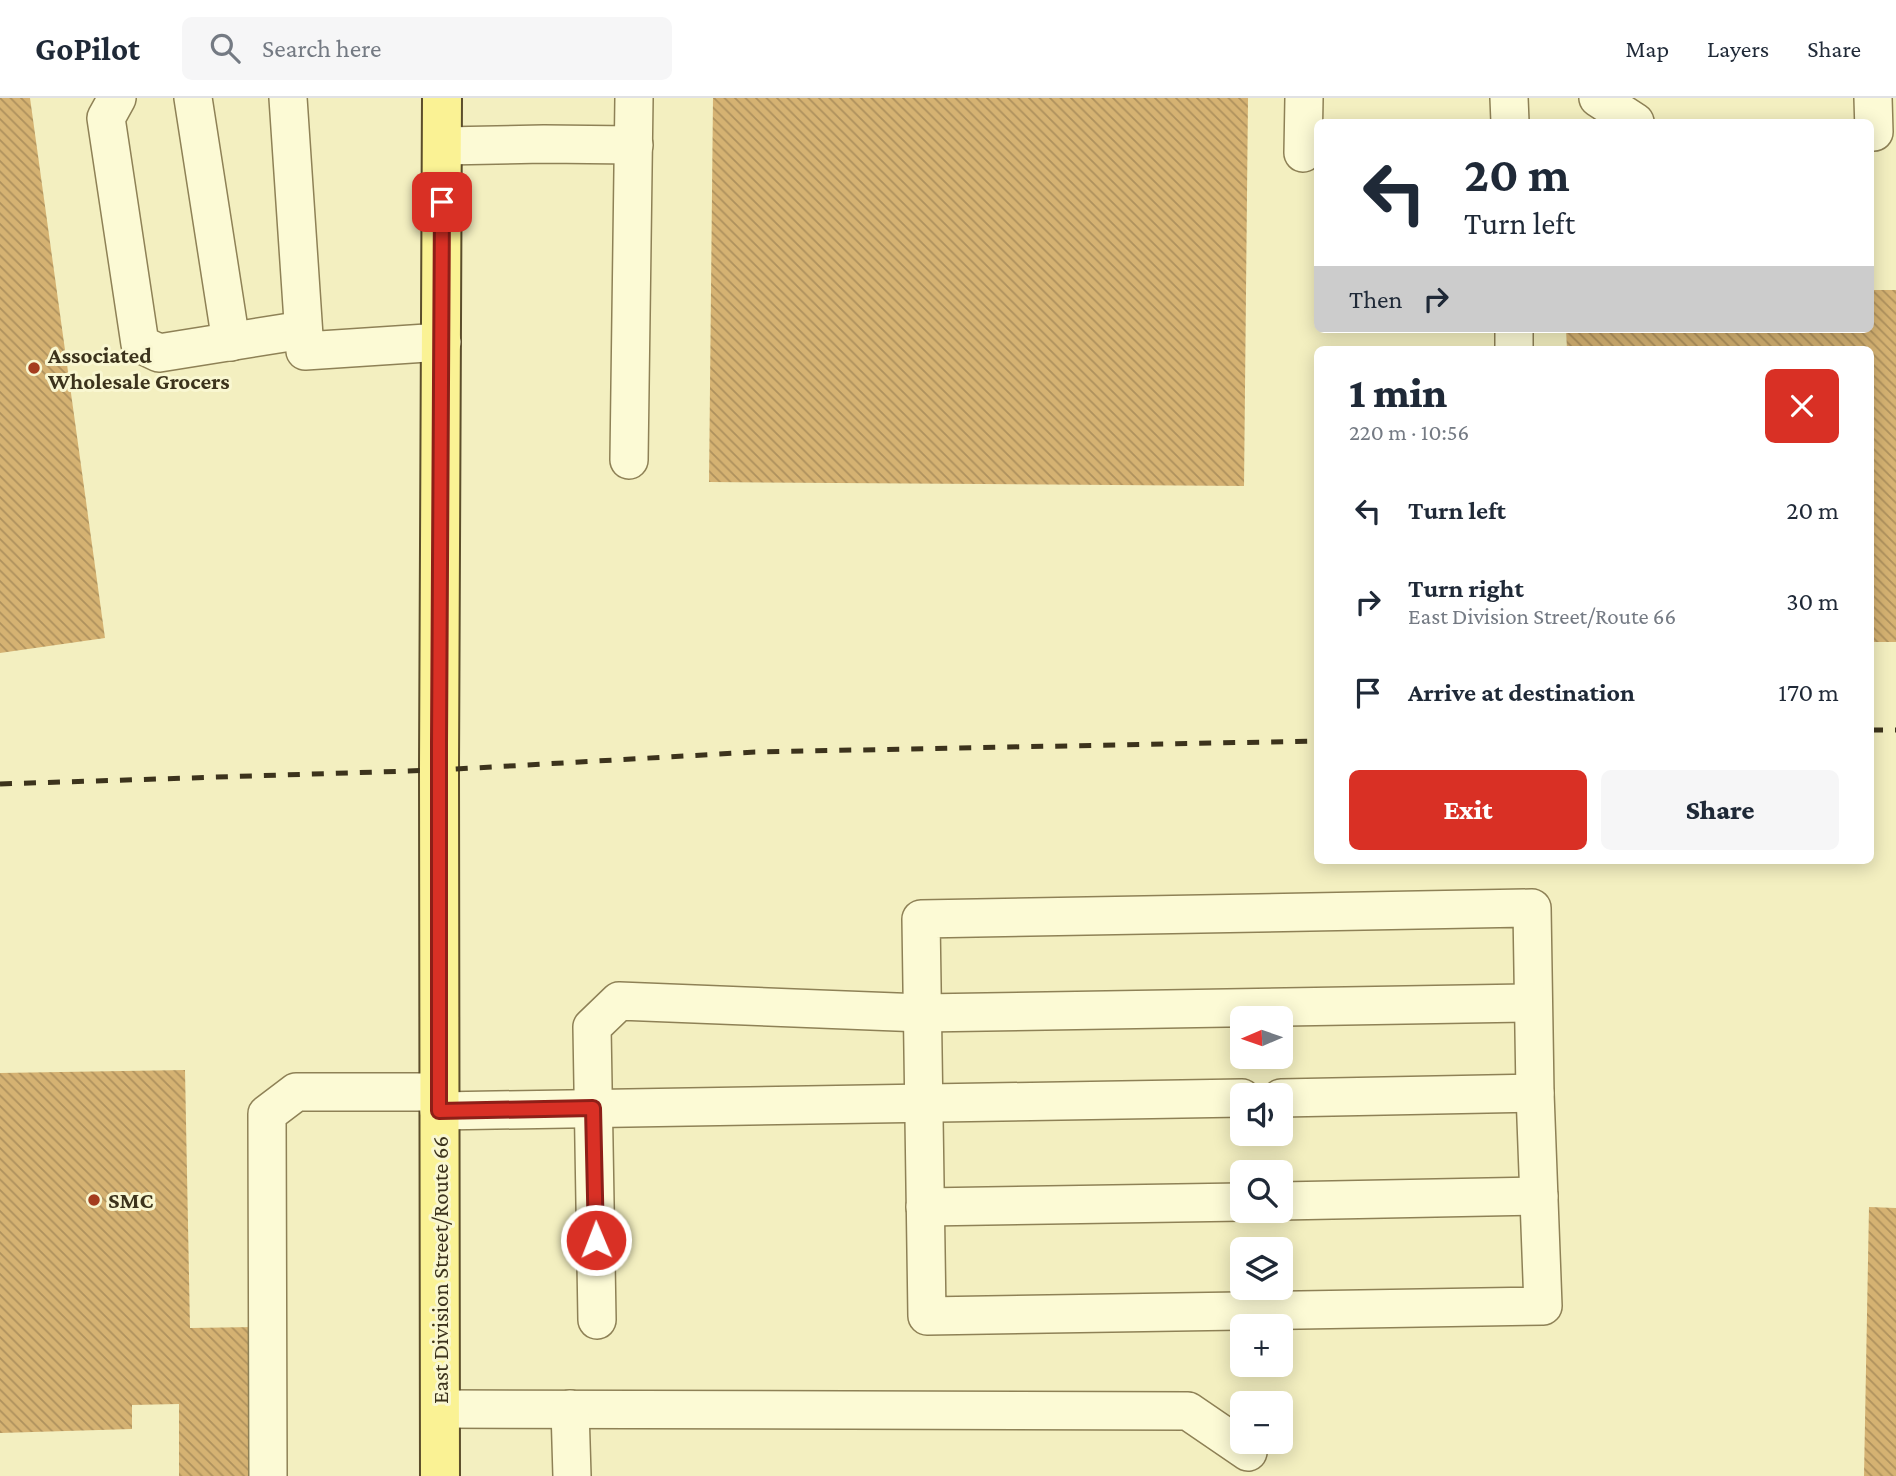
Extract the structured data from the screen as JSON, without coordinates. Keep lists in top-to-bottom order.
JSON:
{
  "streets": {
    "main road": ["East Division Street/Route 66"]
  },
  "places": ["Associated Wholesale Grocers", "SMC"],
  "north": "left",
  "page": {
    "header": "GoPilot",
    "search": "Search here",
    "nav": ["Map", "Layers", "Share"],
    "turn": ["20 m", "Turn left"],
    "then": "Then",
    "heading": ["1 min", "220 m · 10:56"],
    "list": [
      {
        "name": "Turn left",
        "value": "20 m"
      },
      {
        "name": "Turn right",
        "note": "East Division Street/Route 66",
        "value": "30 m"
      },
      {
        "name": "Arrive at destination",
        "value": "170 m"
      }
    ],
    "buttons": ["Exit", "Share"],
    "map_buttons": ["+", "−"]
  }
}
